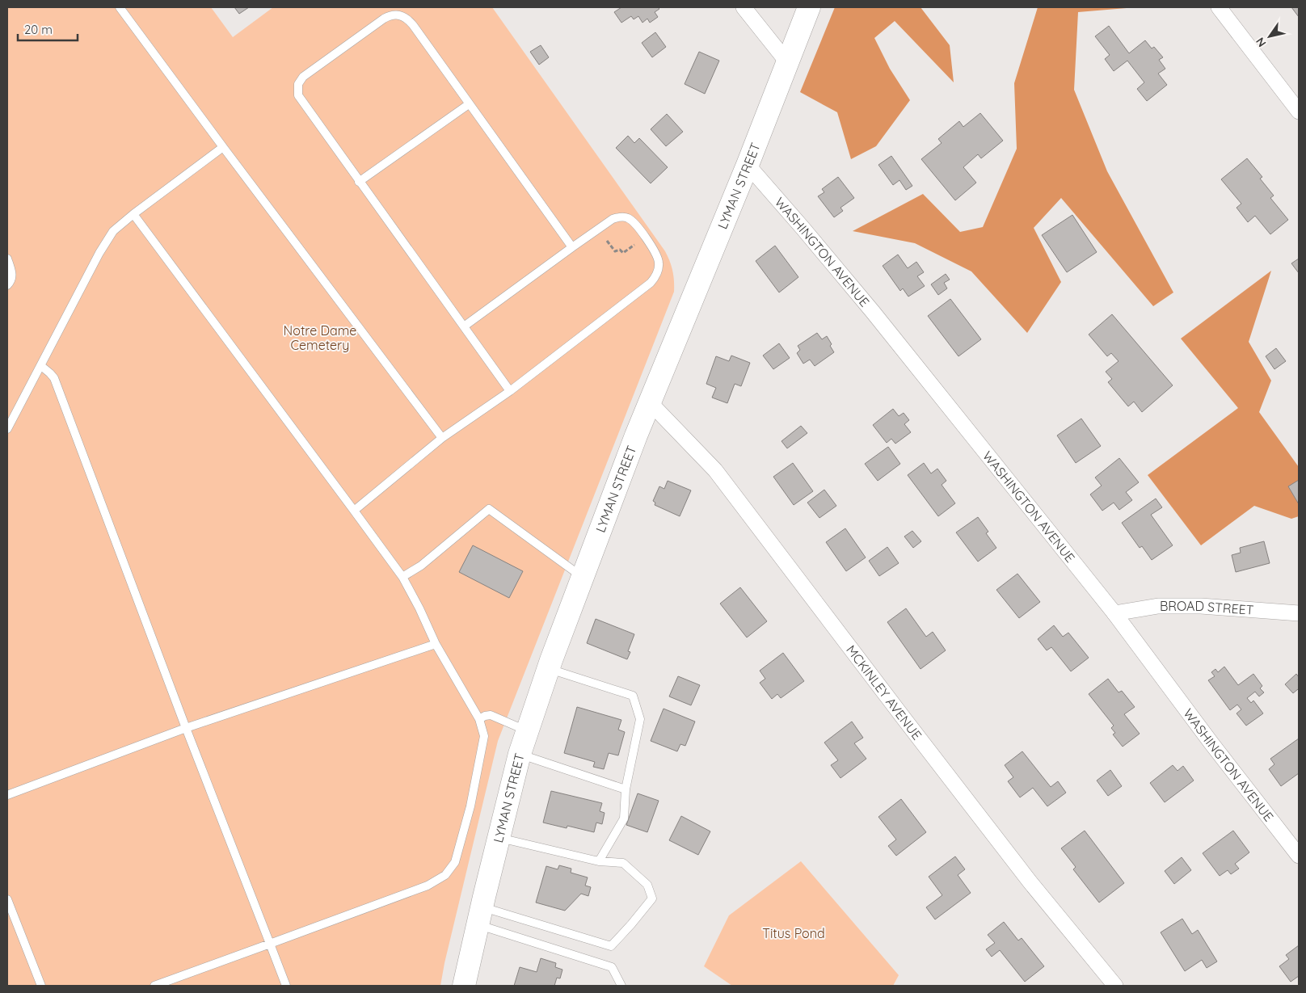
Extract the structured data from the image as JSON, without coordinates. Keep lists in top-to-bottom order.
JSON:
{
  "streets": {
    "main road": ["LYMAN STREET"],
    "street": ["WASHINGTON AVENUE", "BROAD STREET", "MCKINLEY AVENUE"]
  },
  "crossings": [
    ["LYMAN STREET", "WASHINGTON AVENUE"],
    ["LYMAN STREET", "MCKINLEY AVENUE"],
    ["WASHINGTON AVENUE", "BROAD STREET"]
  ],
  "parks": ["Notre Dame Cemetery", "Titus Pond"],
  "scale_bar": "20 m",
  "north": "bottom left"
}
